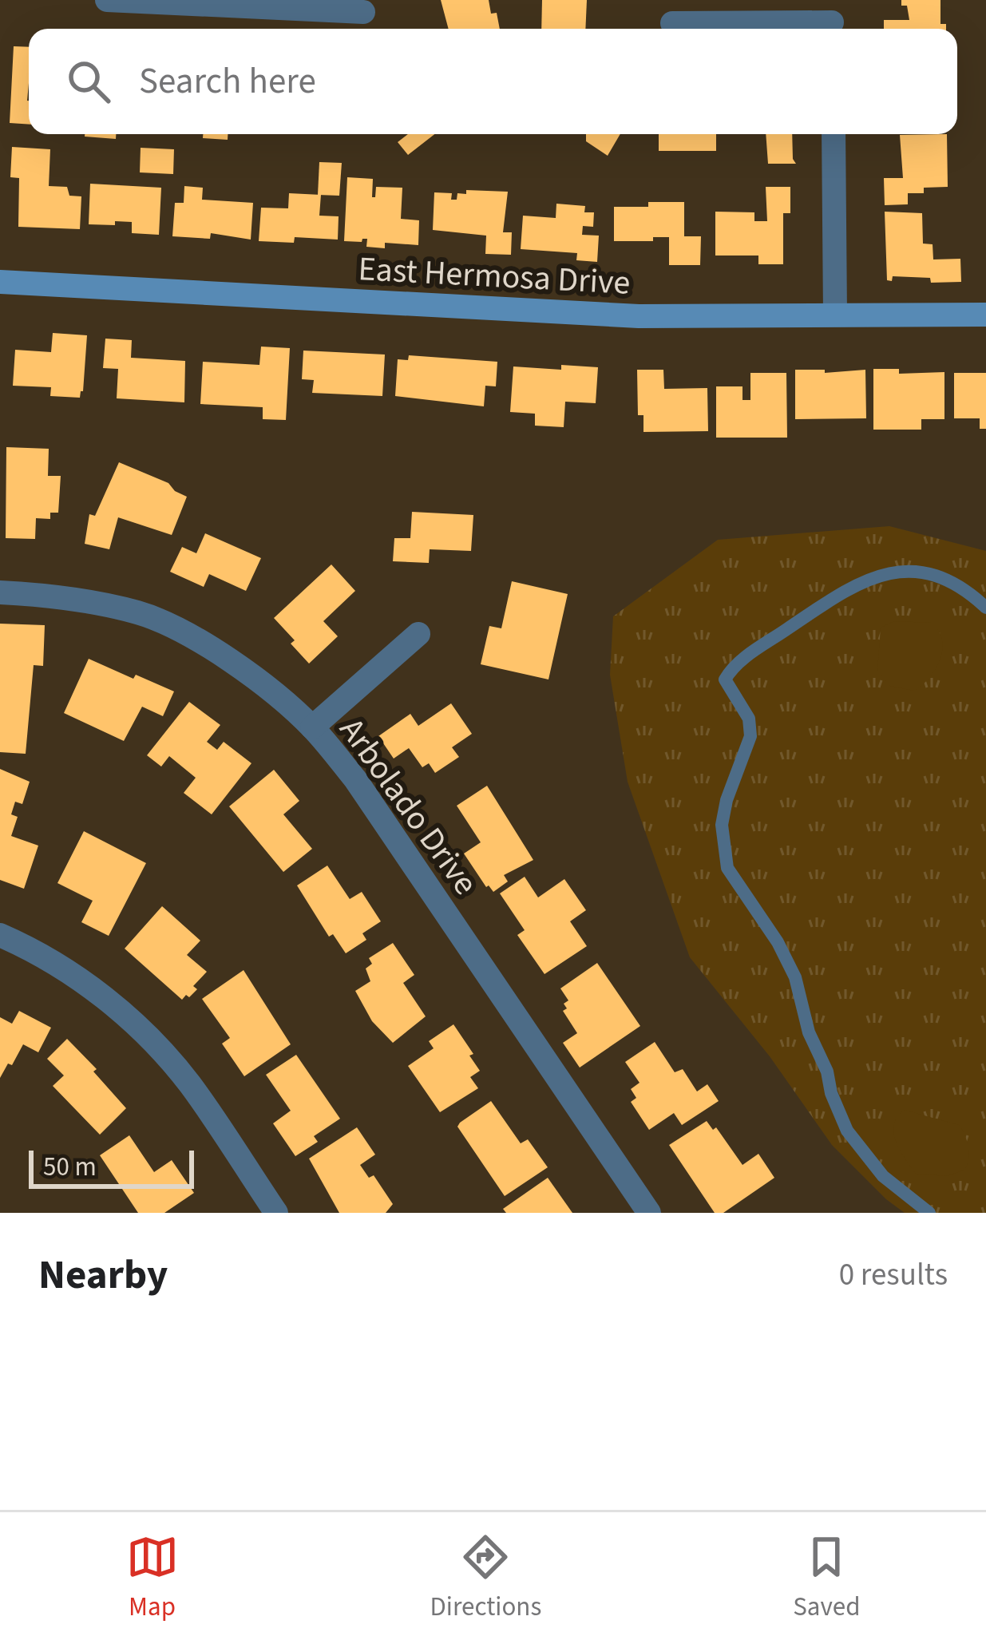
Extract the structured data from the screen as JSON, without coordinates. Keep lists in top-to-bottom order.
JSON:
{
  "streets": {
    "street": ["East Hermosa Drive", "Arbolado Drive"]
  },
  "scale_bar": "50 m",
  "page": {
    "search": "Search here",
    "scale": "50 m",
    "heading": ["Nearby", "0 results"],
    "nav": ["Map", "Directions", "Saved"]
  }
}
